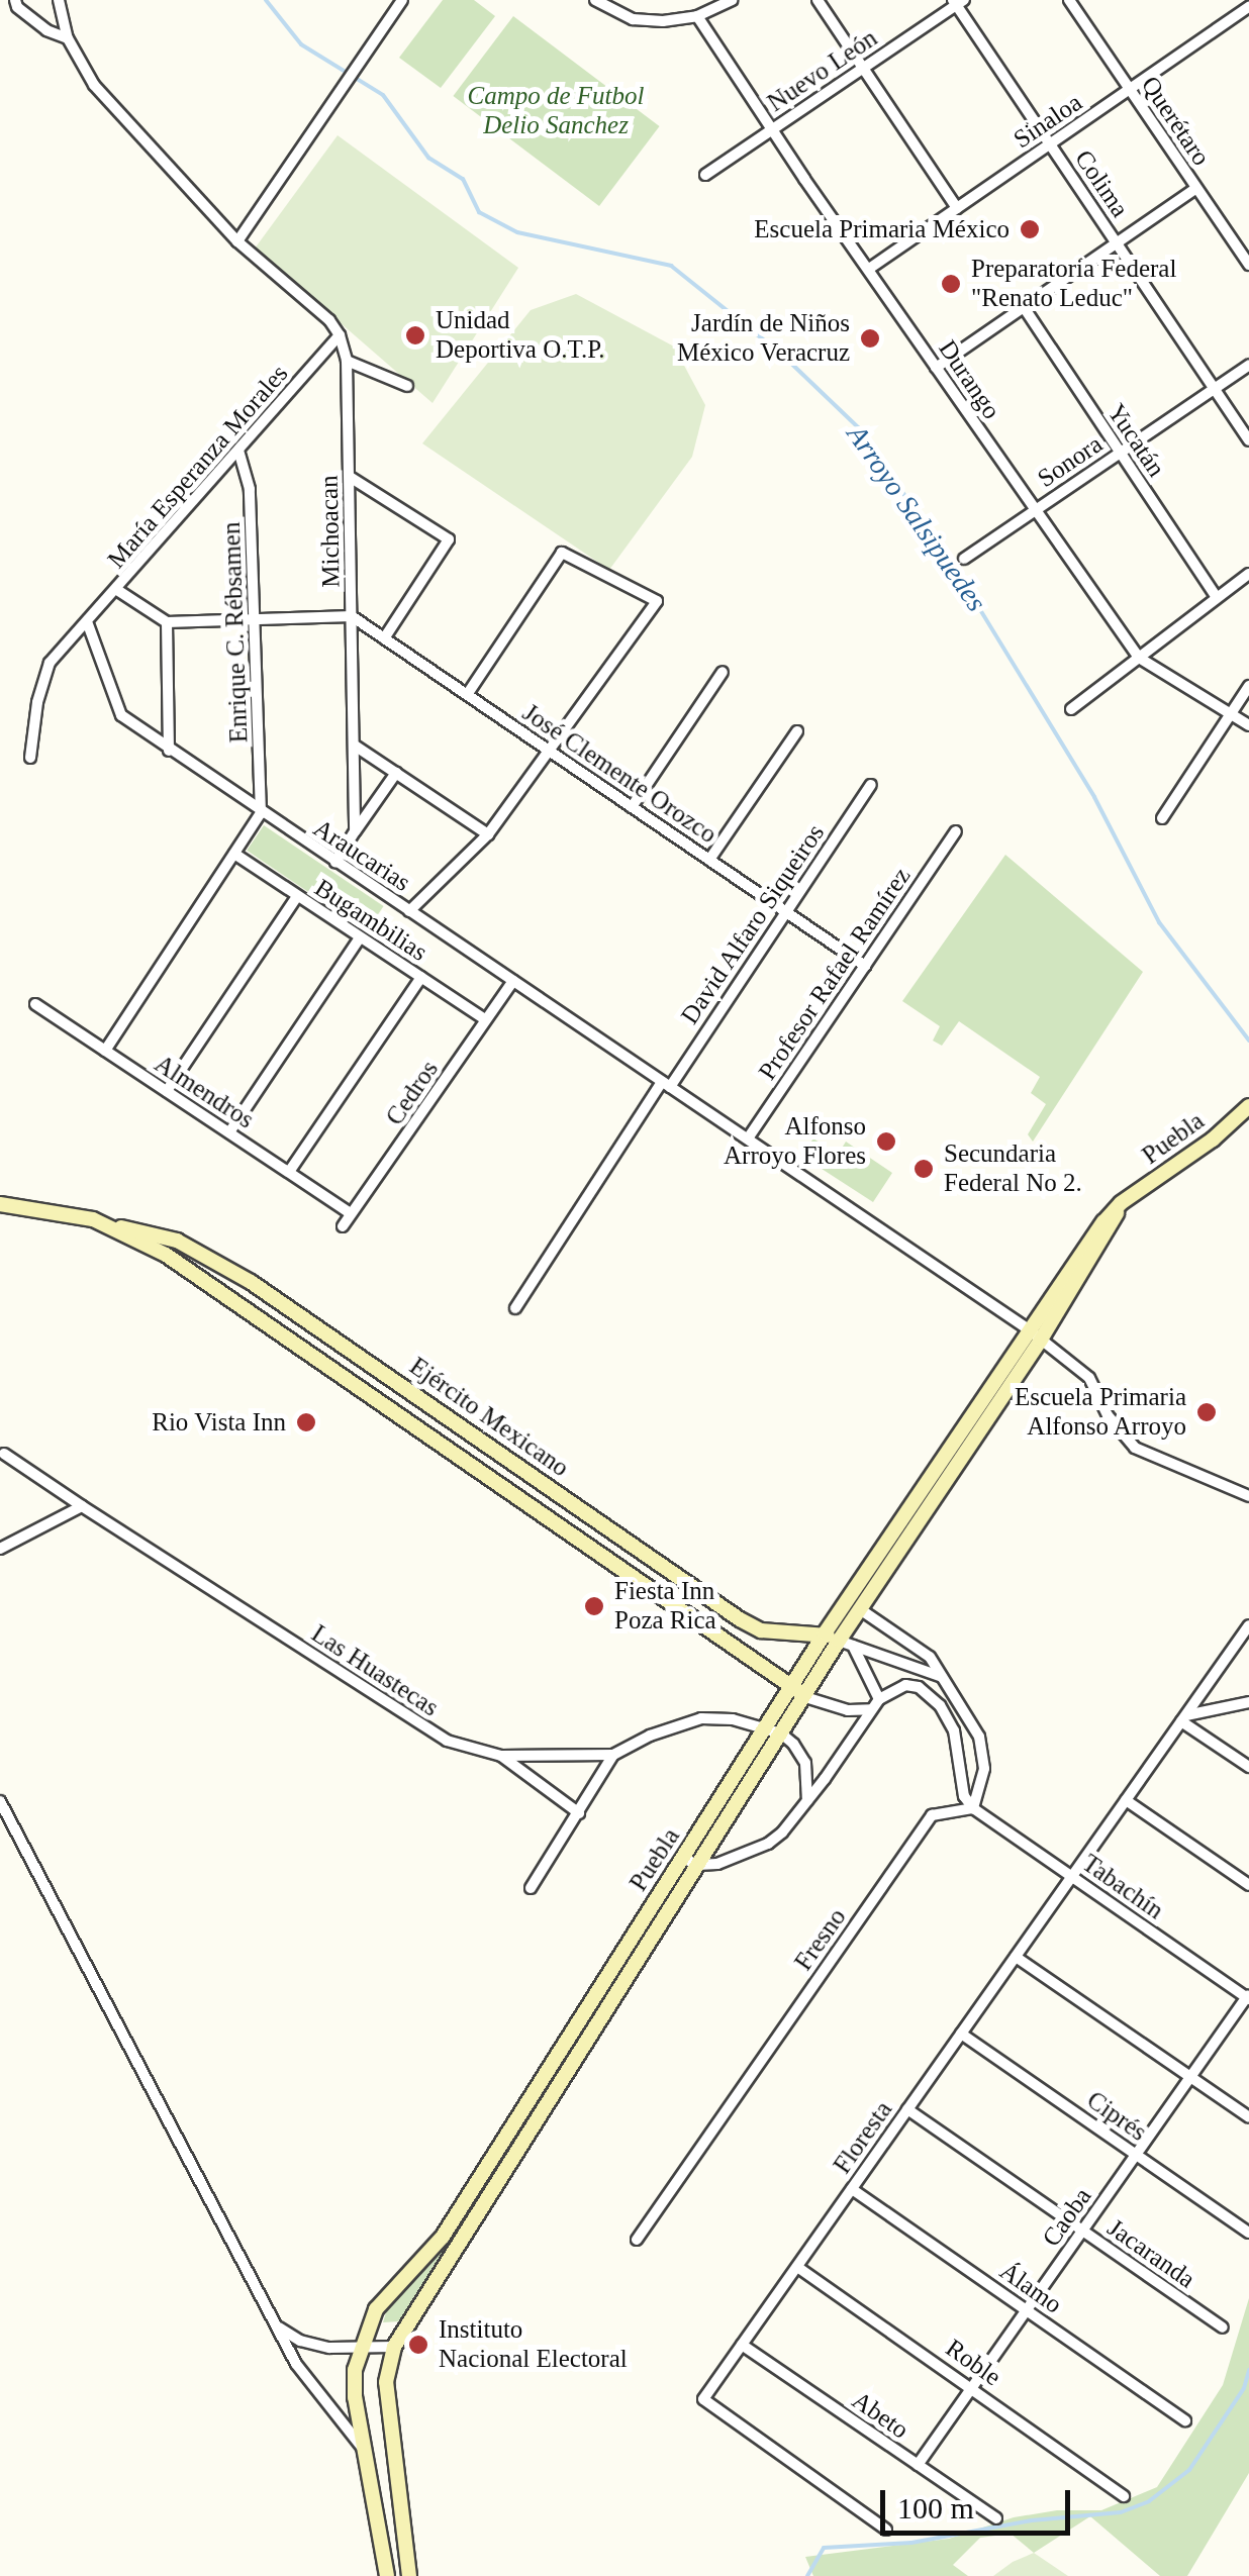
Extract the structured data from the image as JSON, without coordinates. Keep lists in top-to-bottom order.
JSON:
{
  "streets": {
    "main road": ["Puebla", "Ejército Mexicano"],
    "street": [
      "Nuevo León",
      "Sinaloa",
      "Querétaro",
      "Colima",
      "Durango",
      "Yucatán",
      "Sonora",
      "María Esperanza Morales",
      "Michoacan",
      "Enrique C. Rébsamen",
      "José Clemente Orozco",
      "Araucarias",
      "Bugambilias",
      "David Alfaro Siqueiros",
      "Profesor Rafael Ramírez",
      "Almendros",
      "Cedros",
      "Las Huastecas",
      "Tabachín",
      "Fresno",
      "Ciprés",
      "Floresta",
      "Caoba",
      "Jacaranda",
      "Álamo",
      "Roble",
      "Abeto"
    ]
  },
  "crossings": [
    ["Nuevo León", "Colima"],
    ["Nuevo León", "Durango"],
    ["Sinaloa", "Querétaro"],
    ["Sinaloa", "Colima"],
    ["Sinaloa", "Durango"],
    ["Colima", "Sonora"],
    ["Durango", "Sonora"],
    ["Yucatán", "Sonora"],
    ["María Esperanza Morales", "Michoacan"],
    ["María Esperanza Morales", "Enrique C. Rébsamen"],
    ["María Esperanza Morales", "Araucarias"],
    ["Michoacan", "José Clemente Orozco"],
    ["Enrique C. Rébsamen", "Araucarias"],
    ["José Clemente Orozco", "David Alfaro Siqueiros"],
    ["José Clemente Orozco", "Profesor Rafael Ramírez"],
    ["Araucarias", "David Alfaro Siqueiros"],
    ["Araucarias", "Profesor Rafael Ramírez"],
    ["Araucarias", "Cedros"],
    ["Araucarias", "Puebla"],
    ["Bugambilias", "Cedros"],
    ["Almendros", "Cedros"],
    ["Puebla", "Ejército Mexicano"],
    ["Puebla", "Las Huastecas"],
    ["Tabachín", "Fresno"],
    ["Tabachín", "Floresta"],
    ["Tabachín", "Caoba"],
    ["Ciprés", "Floresta"],
    ["Ciprés", "Caoba"],
    ["Floresta", "Jacaranda"],
    ["Floresta", "Álamo"],
    ["Floresta", "Roble"],
    ["Floresta", "Abeto"],
    ["Caoba", "Jacaranda"],
    ["Caoba", "Álamo"],
    ["Caoba", "Roble"],
    ["Caoba", "Abeto"]
  ],
  "water": ["Arroyo Salsipuedes"],
  "parks": ["Campo de Futbol Delio Sanchez"],
  "places": [
    "Escuela Primaria México",
    "Preparatoria Federal \"Renato Leduc\"",
    "Unidad Deportiva O.T.P.",
    "Jardín de Niños México Veracruz",
    "Alfonso Arroyo Flores",
    "Secundaria Federal No 2.",
    "Escuela Primaria Alfonso Arroyo",
    "Rio Vista Inn",
    "Fiesta Inn Poza Rica",
    "Instituto Nacional Electoral"
  ],
  "scale_bar": "100 m"
}
